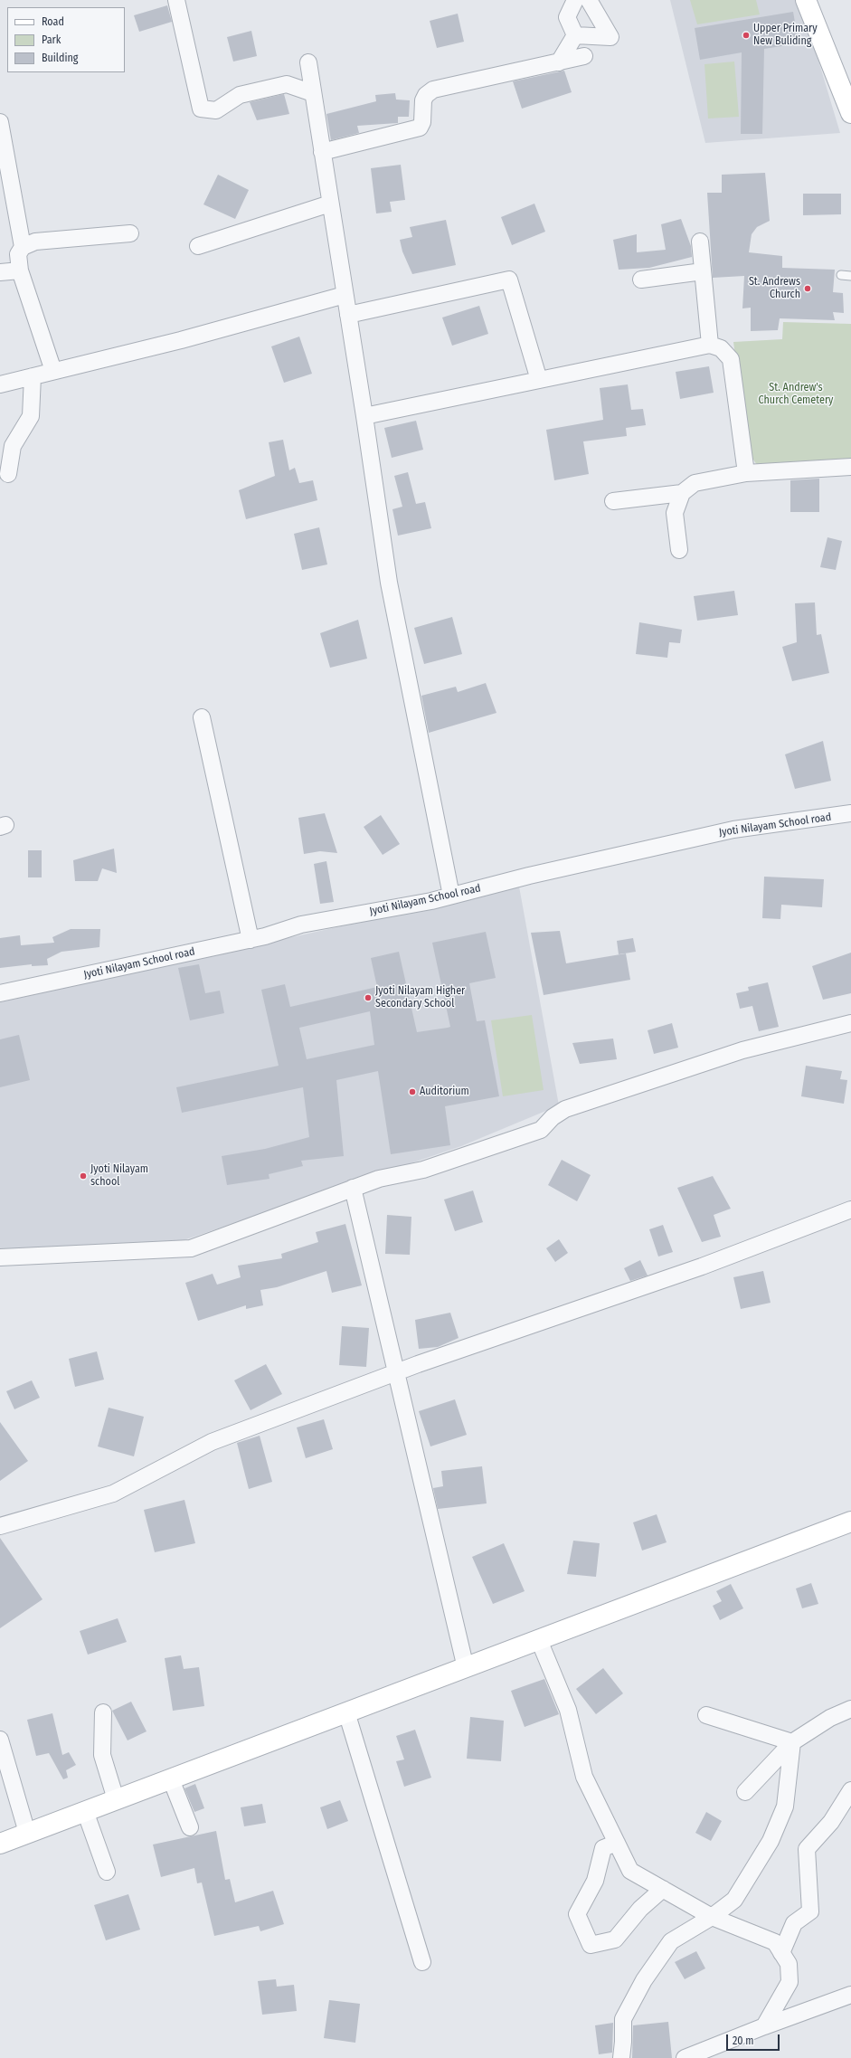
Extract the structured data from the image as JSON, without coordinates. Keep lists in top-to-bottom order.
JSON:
{
  "streets": {
    "street": ["Jyoti Nilayam School road"]
  },
  "parks": ["St. Andrew's Church Cemetery"],
  "places": [
    "Upper Primary New Buliding",
    "St. Andrews Church",
    "Jyoti Nilayam Higher Secondary School",
    "Auditorium",
    "Jyoti Nilayam school"
  ],
  "legend": ["Road", "Park", "Building"],
  "scale_bar": "20 m"
}
